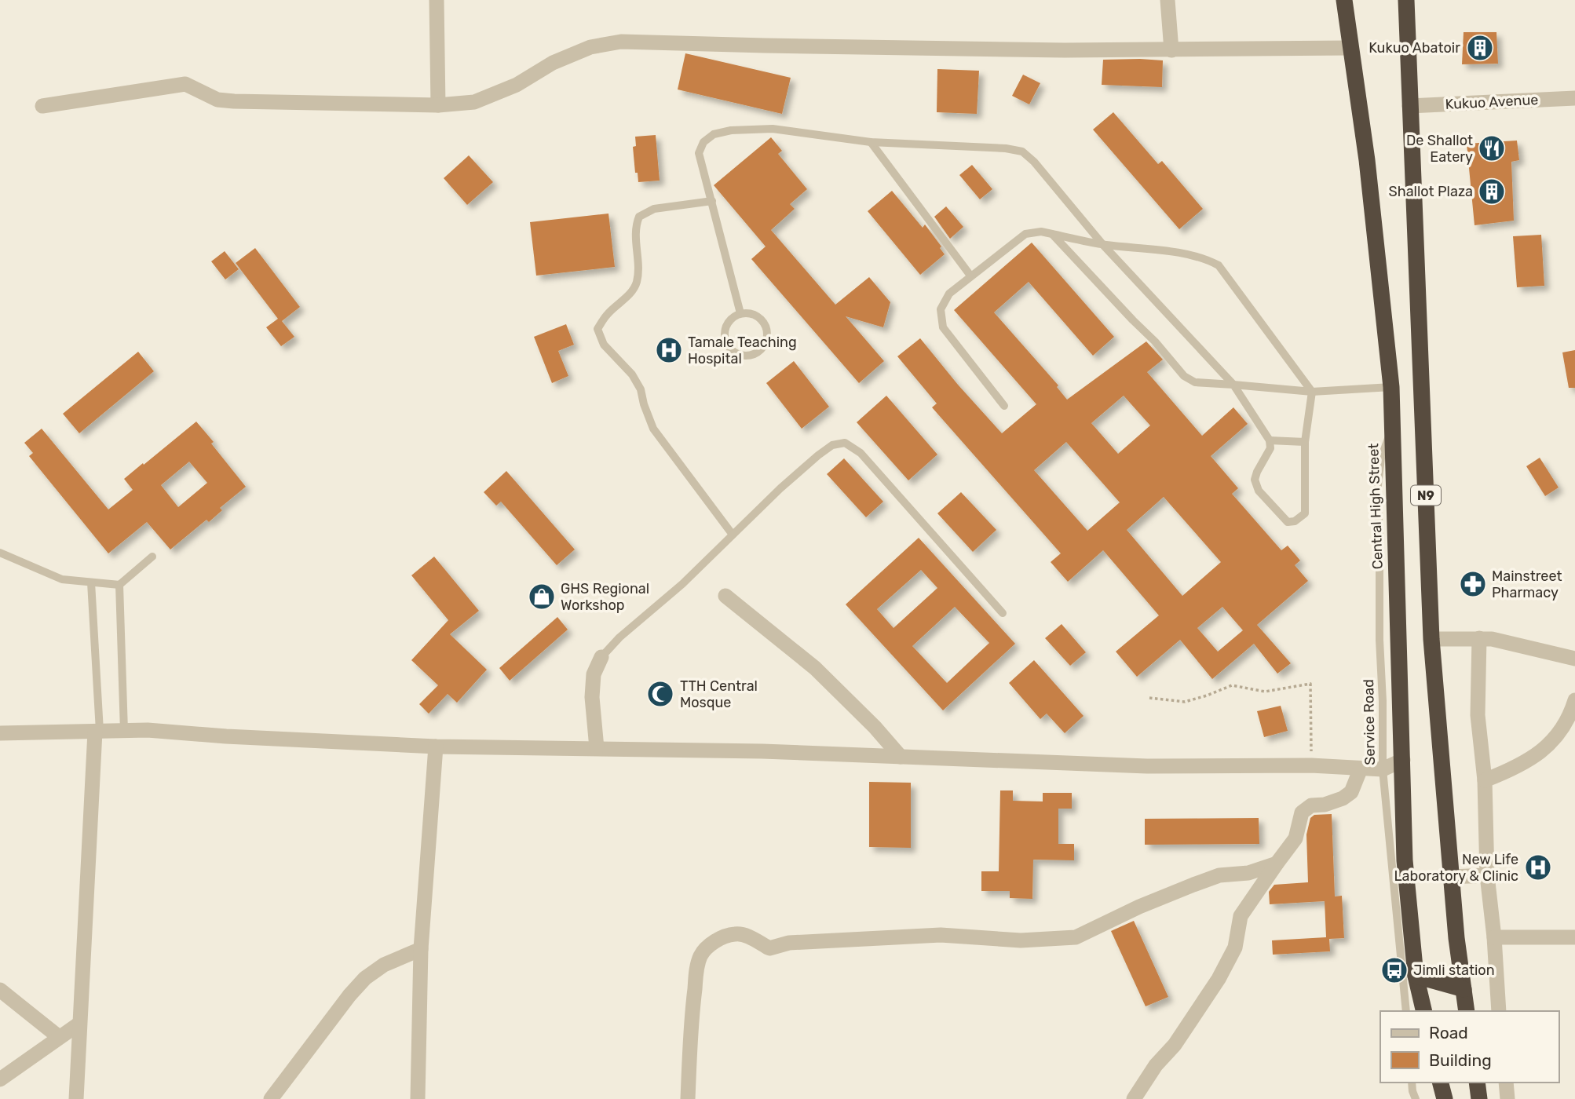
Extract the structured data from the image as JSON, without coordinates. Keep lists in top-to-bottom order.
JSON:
{
  "streets": {
    "highway": ["N9", "Central High Street"],
    "street": ["Kukuo Avenue"],
    "lane": ["Service Road"]
  },
  "crossings": [
    ["Kukuo Avenue", "N9"],
    ["Central High Street", "Service Road"]
  ],
  "places": {
    "building": ["Kukuo Abatoir", "Shallot Plaza"],
    "restaurant": ["De Shallot Eatery"],
    "hospital": ["Tamale Teaching Hospital", "New Life Laboratory & Clinic"],
    "pharmacy": ["Mainstreet Pharmacy"],
    "shop": ["GHS Regional Workshop"],
    "mosque": ["TTH Central Mosque"],
    "bus stop": ["Jimli station"]
  },
  "legend": ["Road", "Building"]
}
